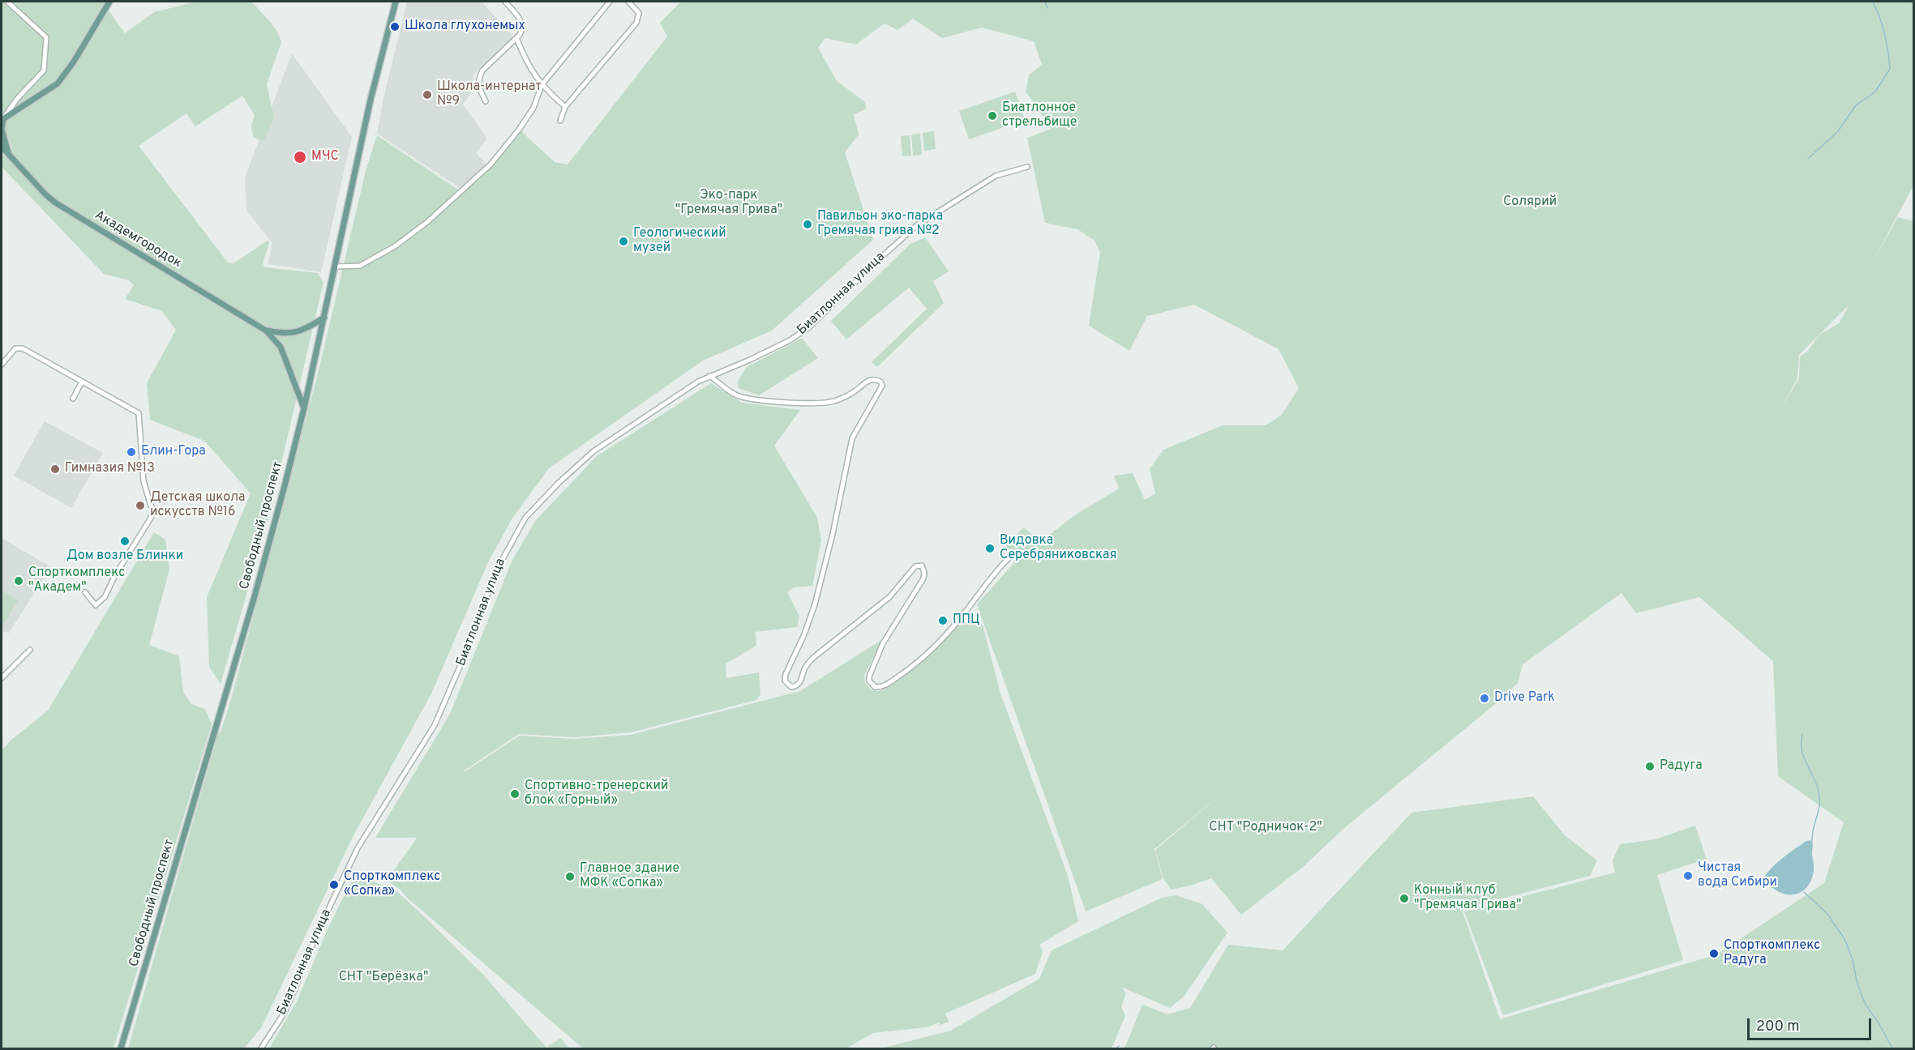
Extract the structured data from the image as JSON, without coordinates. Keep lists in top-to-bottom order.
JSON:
{
  "streets": {
    "main road": ["Академгородок", "Свободный проспект"],
    "street": ["Биатлонная улица"]
  },
  "parks": [
    "Эко-парк \"Гремячая Грива\"",
    "Солярий",
    "СНТ \"Родничок-2\"",
    "СНТ \"Берёзка\""
  ],
  "places": [
    "Школа глухонемых",
    "Школа-интернат №9",
    "Биатлонное стрельбище",
    "МЧС",
    "Павильон эко-парка Гремячая грива №2",
    "Геологический музей",
    "Блин-Гора",
    "Гимназия №13",
    "Детская школа искусств №16",
    "Дом возле Блинки",
    "Видовка Серебряниковская",
    "Спорткомплекс \"Академ\"",
    "ППЦ",
    "Drive Park",
    "Радуга",
    "Спортивно-тренерский блок «Горный»",
    "Чистая вода Сибири",
    "Главное здание МФК «Сопка»",
    "Спорткомплекс «Сопка»",
    "Конный клуб \"Гремячая Грива\"",
    "Спорткомплекс Радуга"
  ],
  "scale_bar": "200 m"
}
